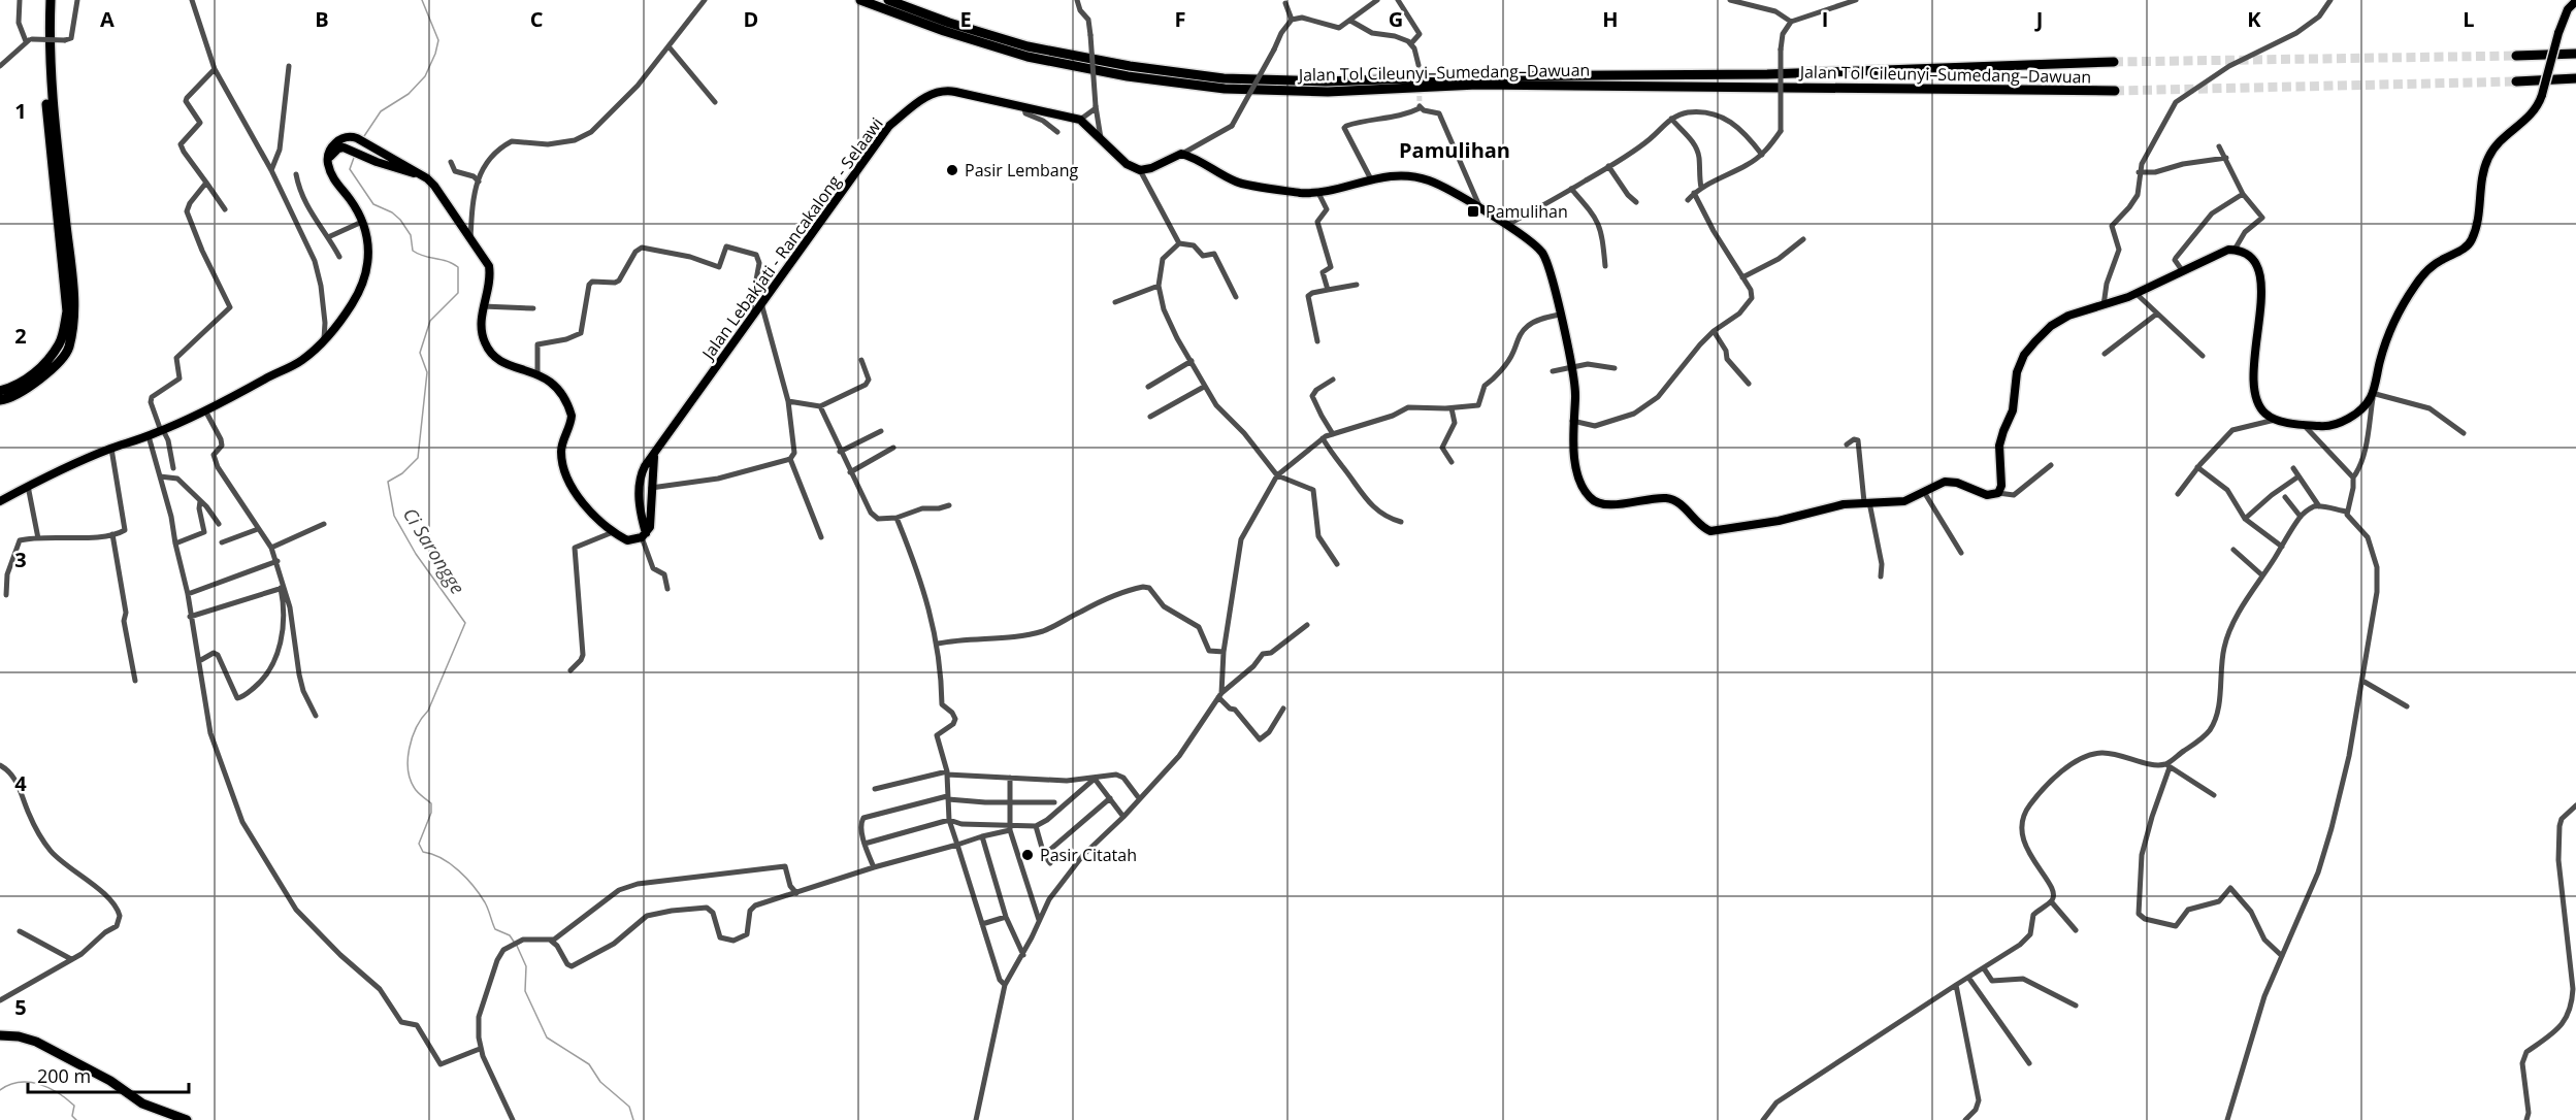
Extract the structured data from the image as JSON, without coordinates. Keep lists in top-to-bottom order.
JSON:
{
  "streets": {
    "highway": ["Jalan Tol Cileunyi–Sumedang–Dawuan"],
    "main road": ["Jalan Lebakjati - Rancakalong - Selaawi"]
  },
  "districts": ["Pamulihan"],
  "water": ["Ci Sarongge"],
  "places": {
    "other": ["Pasir Lembang", "Pasir Citatah"],
    "transit": ["Pamulihan"]
  },
  "scale_bar": "200 m",
  "grid": {
    "columns": [
      "A",
      "B",
      "C",
      "D",
      "E",
      "F",
      "G",
      "H",
      "I",
      "J",
      "K",
      "L"
    ],
    "rows": [
      "1",
      "2",
      "3",
      "4",
      "5"
    ]
  }
}
